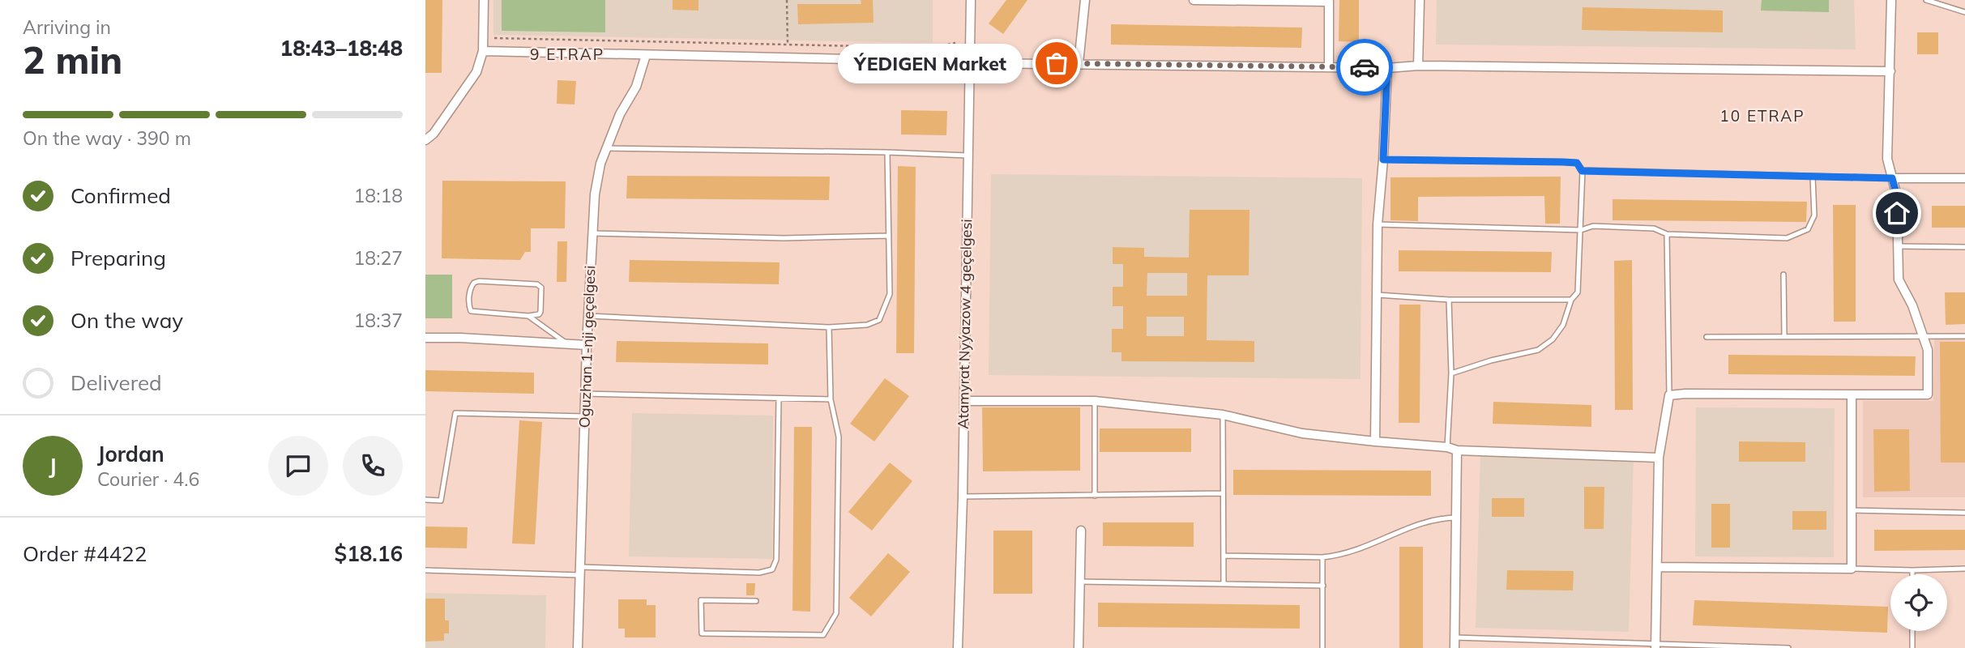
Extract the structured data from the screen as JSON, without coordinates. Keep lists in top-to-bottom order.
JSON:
{
  "streets": {
    "street": ["Atamyrat Nyýazow 4 geçelgesi", "Oguzhan 1-nji geçelgesi"]
  },
  "districts": ["9 ETRAP", "10 ETRAP"],
  "places": ["ÝEDIGEN Market"],
  "page": {
    "heading": ["2 min", "Arriving in", "18:43–18:48"],
    "panel": [
      "Jordan",
      "Courier · 4.6",
      "Order #4422",
      "$18.16"
    ],
    "bubble": "ÝEDIGEN Market",
    "bar": "On the way · 390 m",
    "list": [
      ["Confirmed", "18:18"],
      ["Preparing", "18:27"],
      ["On the way", "18:37"],
      "Delivered"
    ],
    "round": "J"
  }
}
